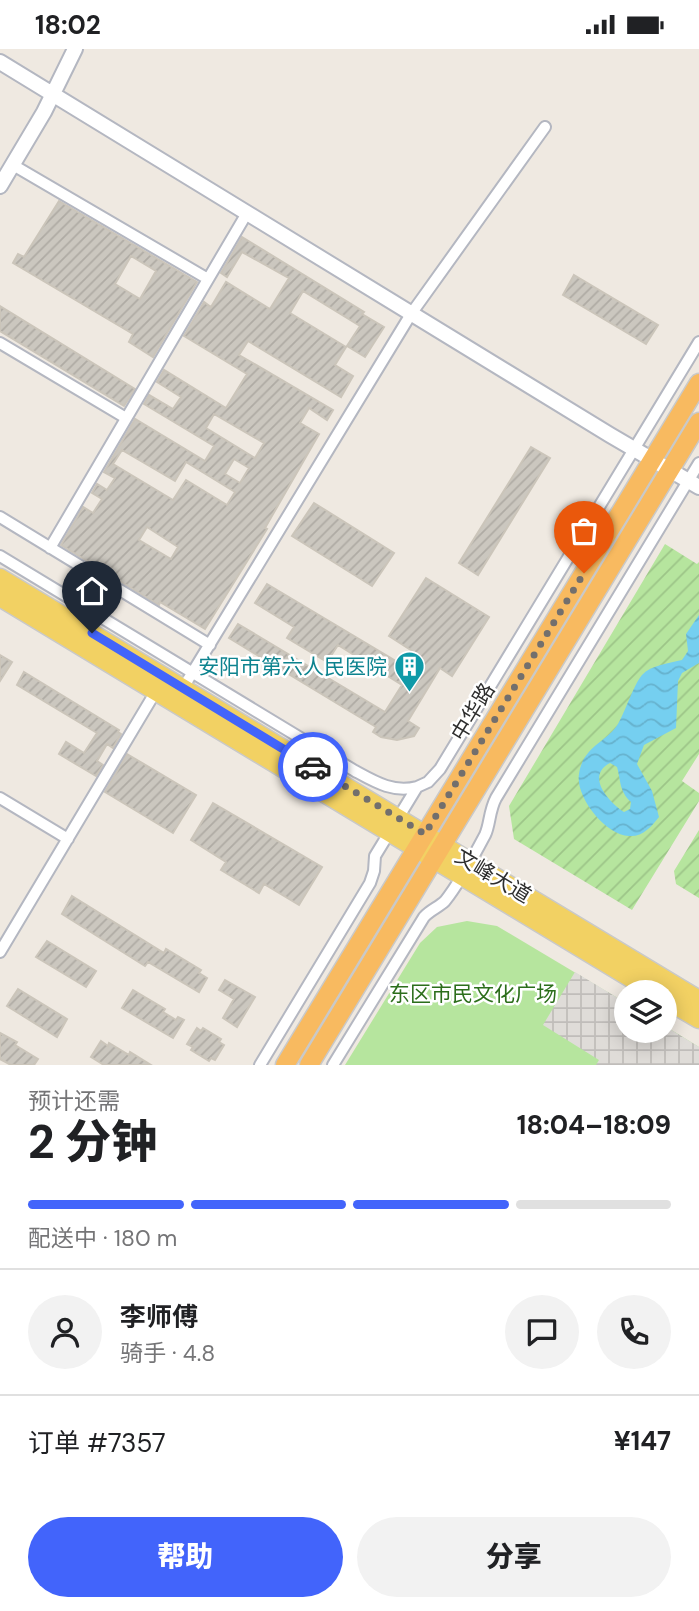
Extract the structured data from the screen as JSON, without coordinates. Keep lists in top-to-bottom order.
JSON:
{
  "streets": {
    "highway": ["中华路"],
    "main road": ["文峰大道"]
  },
  "crossings": [
    ["中华路", "文峰大道"]
  ],
  "parks": ["东区市民文化广场"],
  "places": {
    "building": ["安阳市第六人民医院"]
  },
  "page": {
    "status": "18:02",
    "heading": ["2 分钟", "预计还需", "18:04–18:09"],
    "panel": [
      "李师傅",
      "骑手 · 4.8",
      "订单 #7357",
      "¥147"
    ],
    "bar": "配送中 · 180 m",
    "buttons": ["帮助", "分享"]
  }
}
